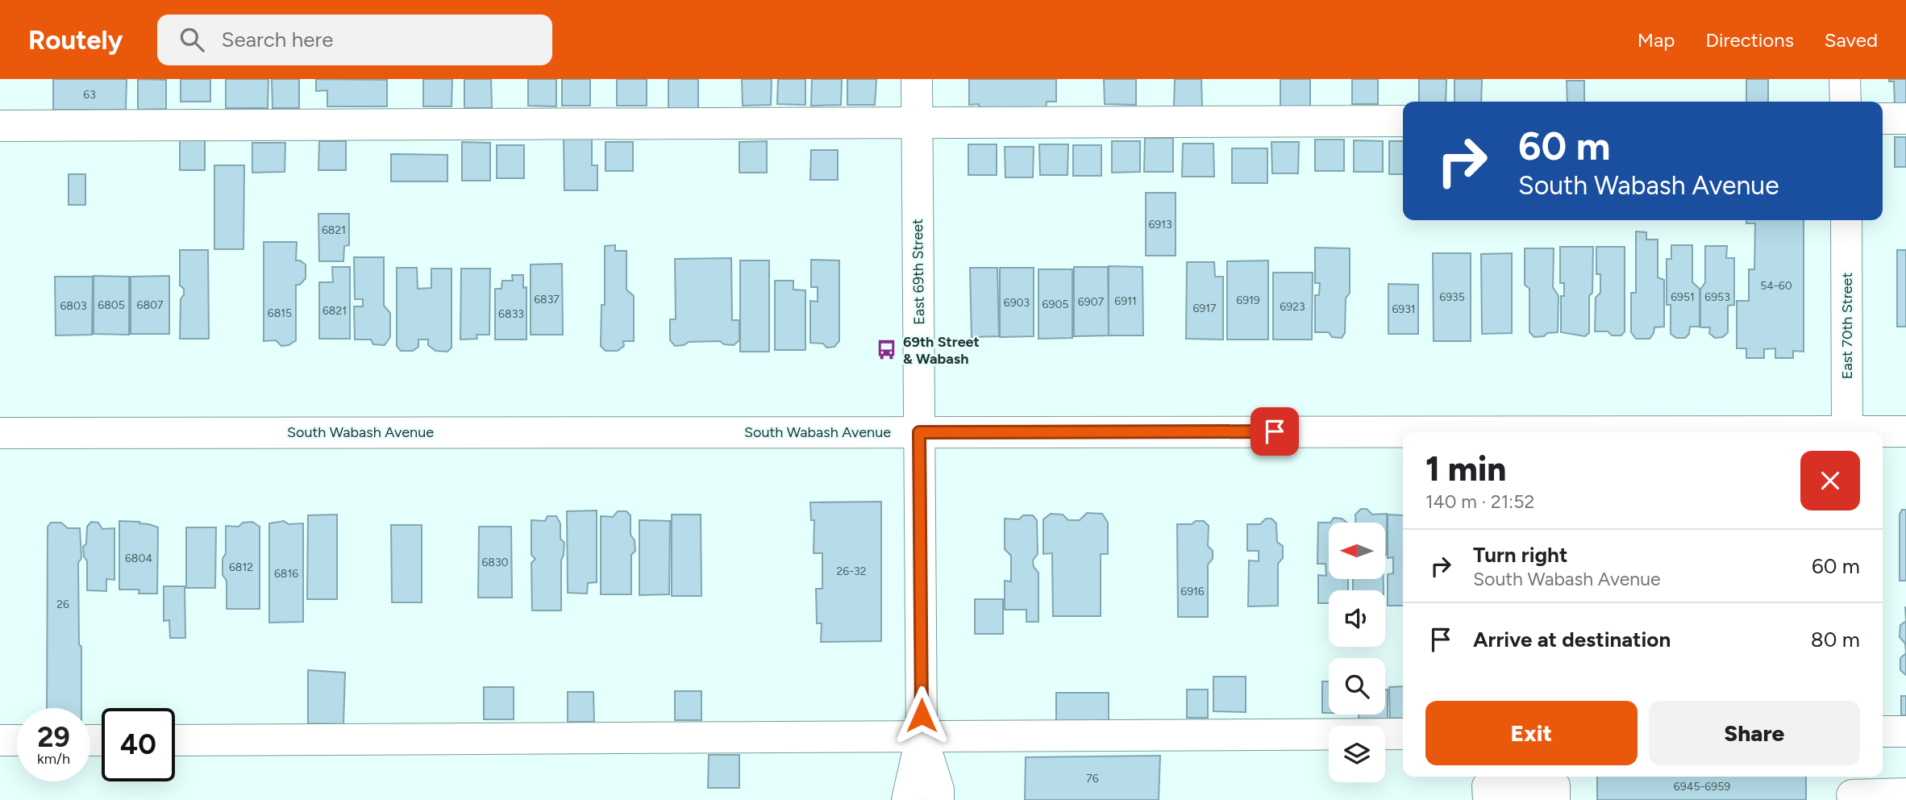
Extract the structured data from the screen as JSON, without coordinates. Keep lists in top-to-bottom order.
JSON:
{
  "streets": {
    "street": ["East 69th Street", "East 70th Street", "South Wabash Avenue"]
  },
  "crossings": [
    ["East 69th Street", "South Wabash Avenue"]
  ],
  "places": {
    "bus stop": ["69th Street & Wabash"]
  },
  "house_numbers": [
    "63",
    "6913",
    "6821",
    "54-60",
    "6935",
    "6951",
    "6953",
    "6837",
    "6919",
    "6911",
    "6907",
    "6903",
    "6905",
    "6805",
    "6807",
    "6803",
    "6923",
    "6917",
    "6931",
    "6821",
    "6815",
    "6833",
    "6804",
    "6830",
    "6812",
    "26-32",
    "6816",
    "6916",
    "26",
    "76",
    "6945-6959"
  ],
  "north": "left",
  "page": {
    "header": "Routely",
    "search": "Search here",
    "nav": ["Map", "Directions", "Saved"],
    "turn": ["60 m", "South Wabash Avenue"],
    "heading": ["1 min", "140 m · 21:52"],
    "list": [
      {
        "name": "Turn right",
        "note": "South Wabash Avenue",
        "value": "60 m"
      },
      {
        "name": "Arrive at destination",
        "value": "80 m"
      }
    ],
    "buttons": ["Exit", "Share"],
    "speed": "29 km/h",
    "limit": "40"
  }
}
